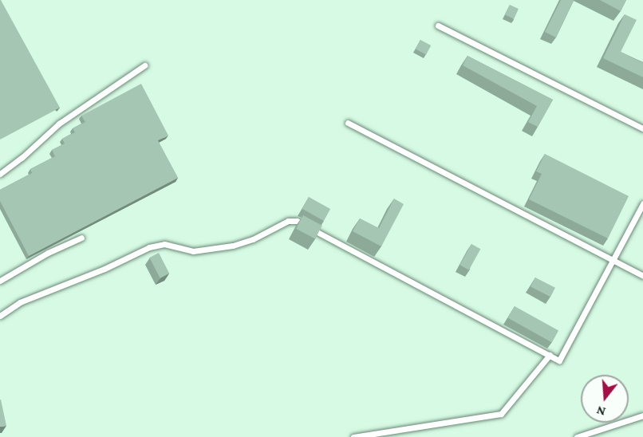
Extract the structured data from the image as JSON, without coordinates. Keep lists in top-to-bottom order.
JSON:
{
  "north": "bottom"
}
